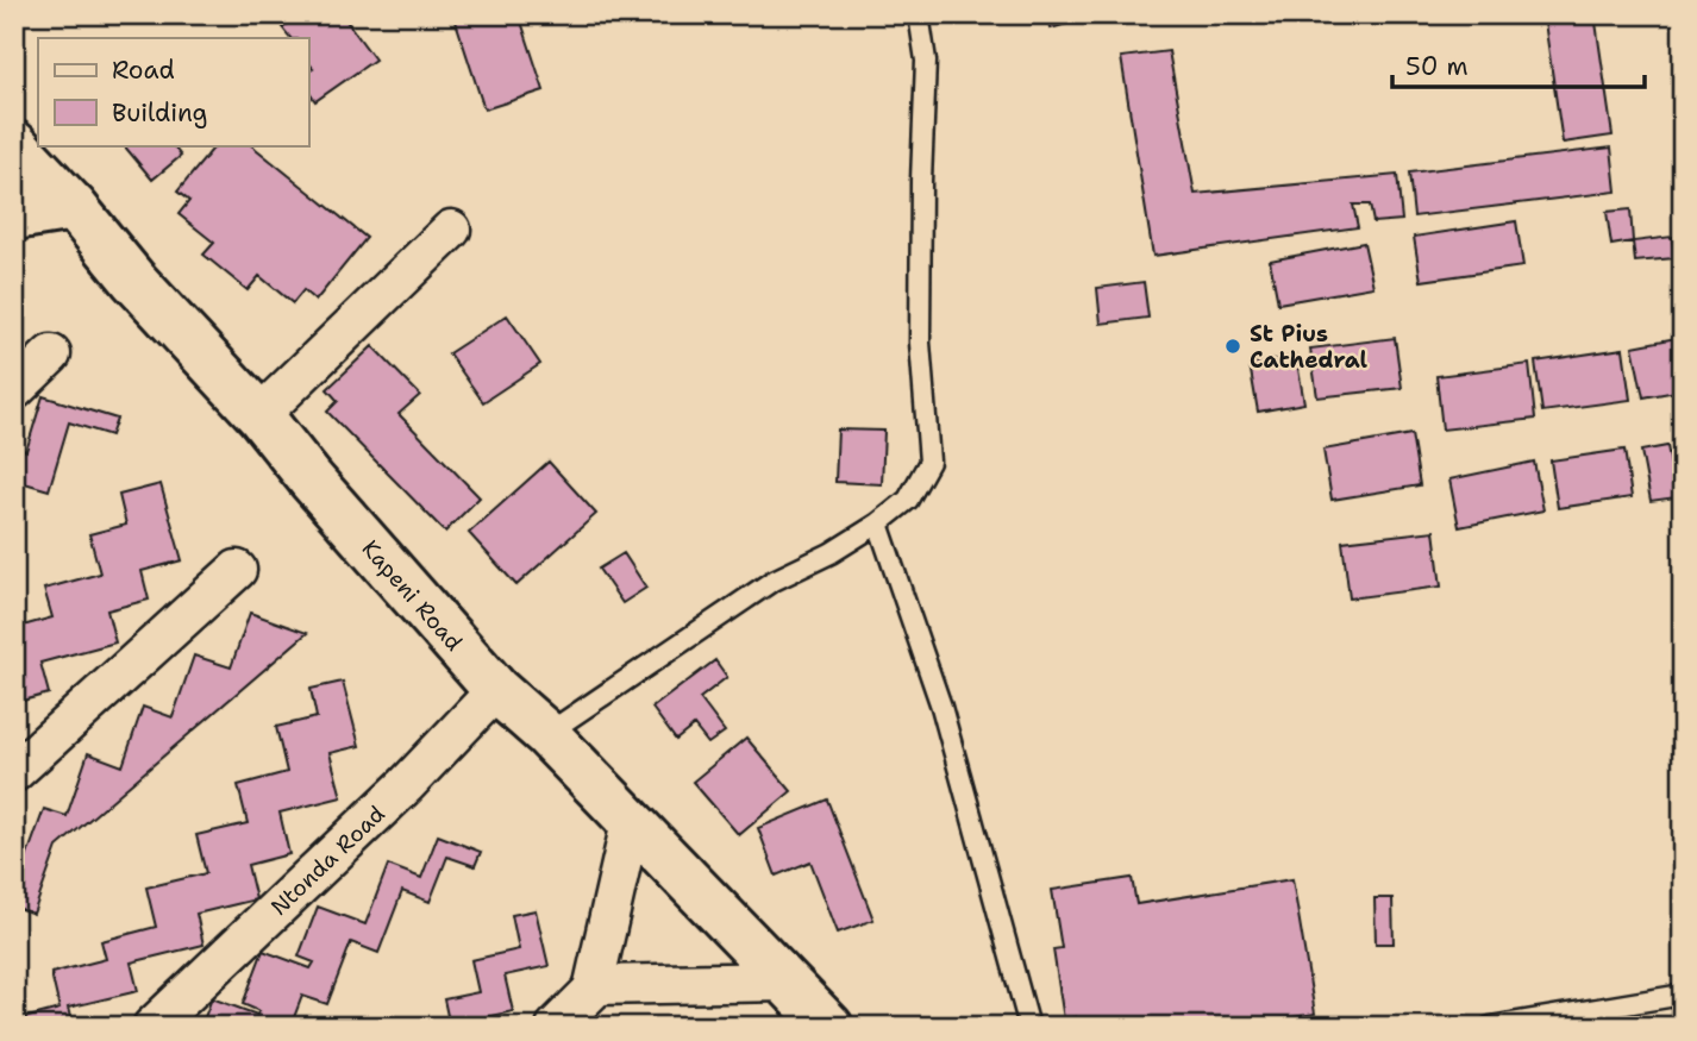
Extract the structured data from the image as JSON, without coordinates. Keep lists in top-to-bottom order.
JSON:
{
  "streets": {
    "main road": ["Kapeni Road"],
    "street": ["Ntonda Road"]
  },
  "crossings": [
    ["Kapeni Road", "Ntonda Road"]
  ],
  "places": ["St Pius Cathedral"],
  "legend": ["Road", "Building"],
  "scale_bar": "50 m"
}
